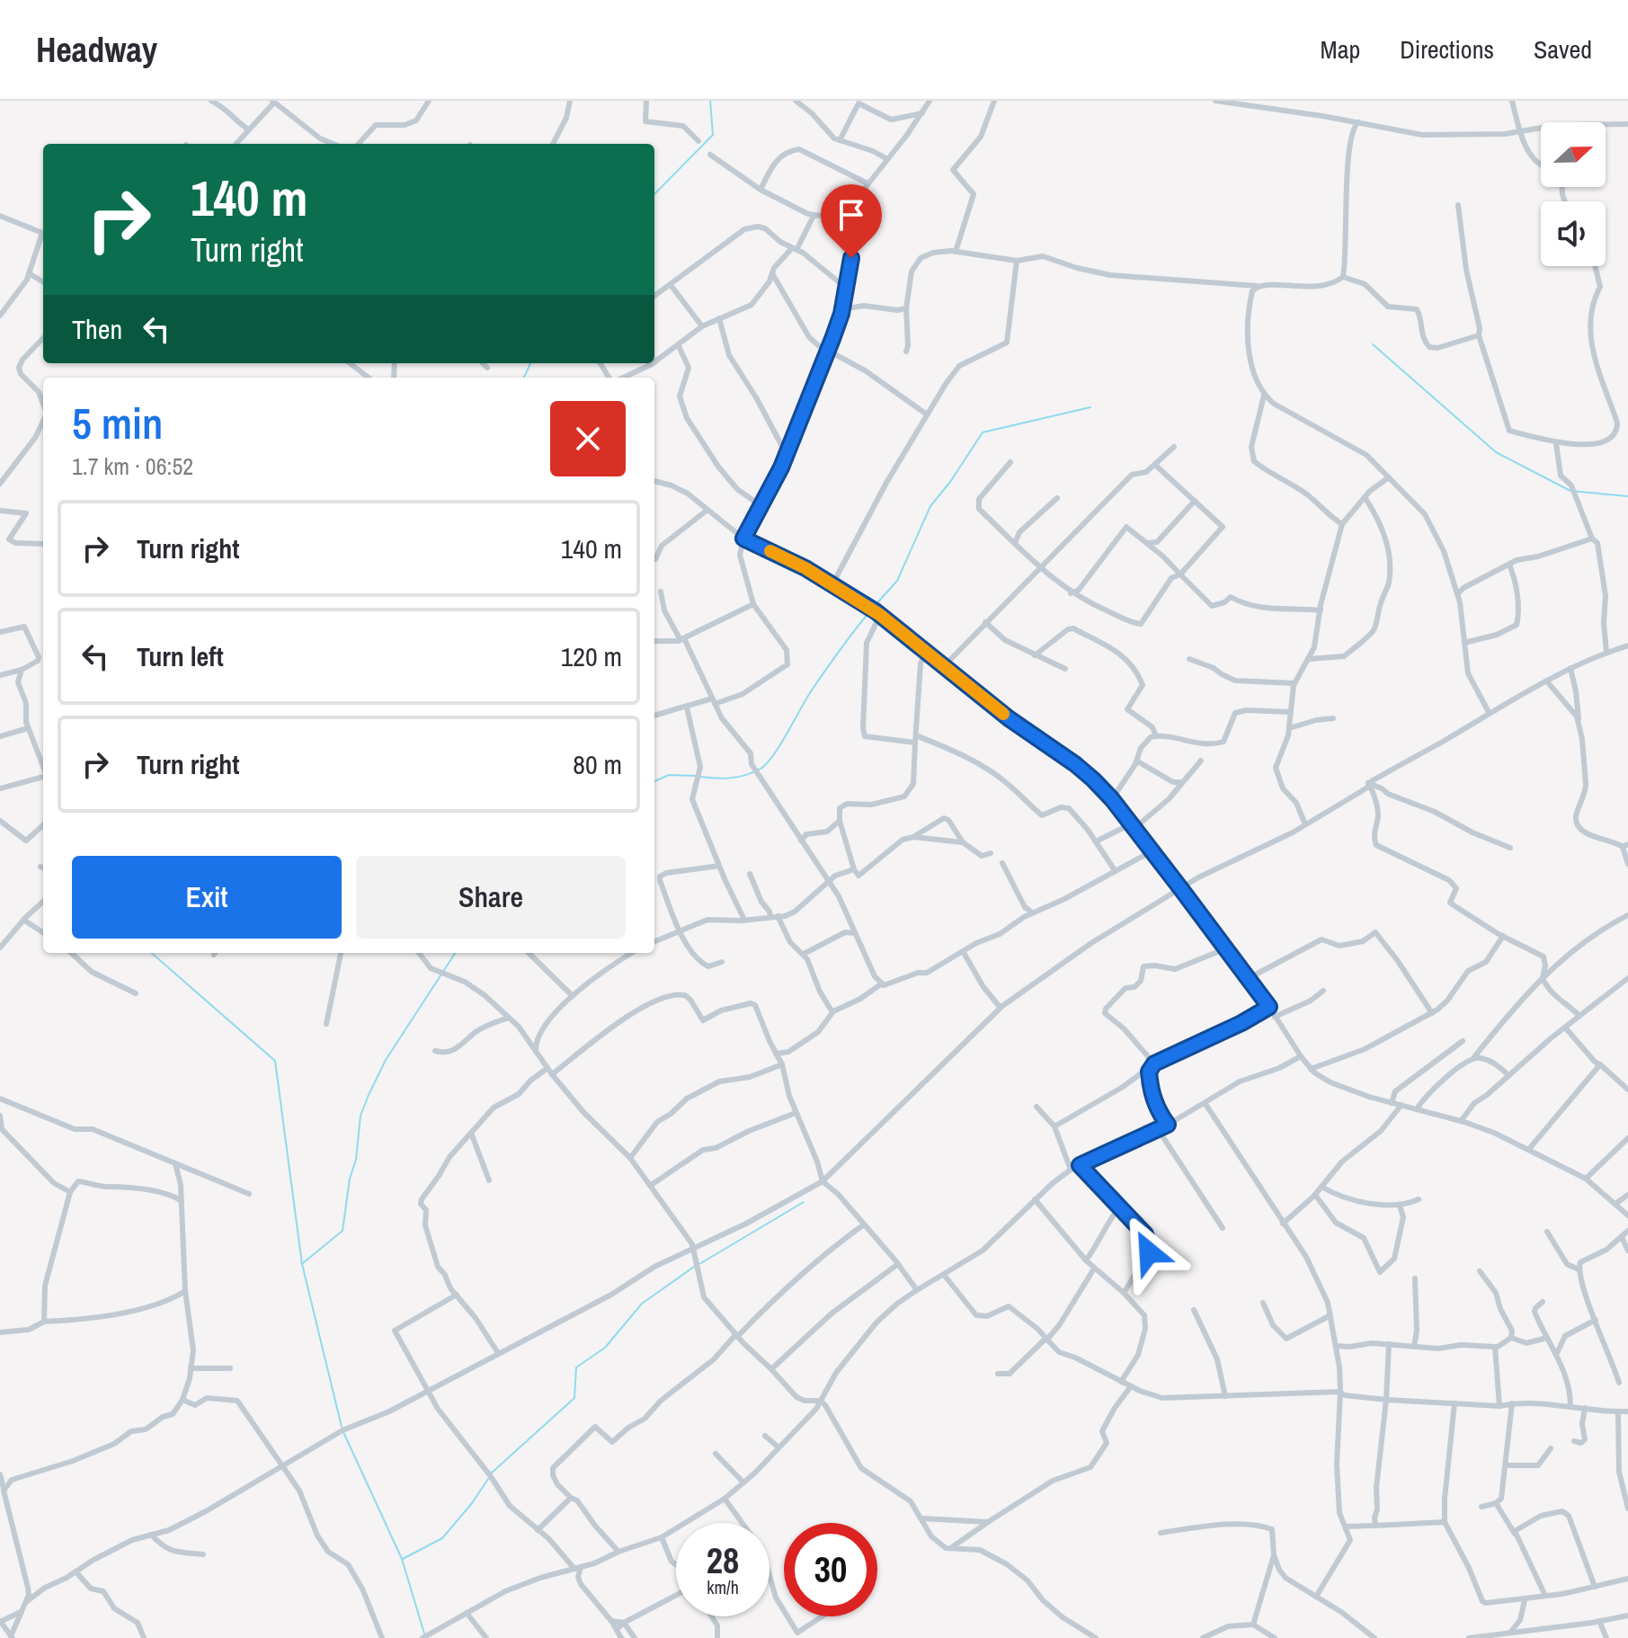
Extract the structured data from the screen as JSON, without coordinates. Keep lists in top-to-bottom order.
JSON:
{
  "north": "right",
  "page": {
    "header": "Headway",
    "nav": ["Map", "Directions", "Saved"],
    "turn": ["140 m", "Turn right"],
    "then": "Then",
    "heading": ["5 min", "1.7 km · 06:52"],
    "list": [
      {
        "name": "Turn right",
        "value": "140 m"
      },
      {
        "name": "Turn left",
        "value": "120 m"
      },
      {
        "name": "Turn right",
        "value": "80 m"
      }
    ],
    "buttons": ["Exit", "Share"],
    "speed": "28 km/h",
    "limit": "30"
  }
}
